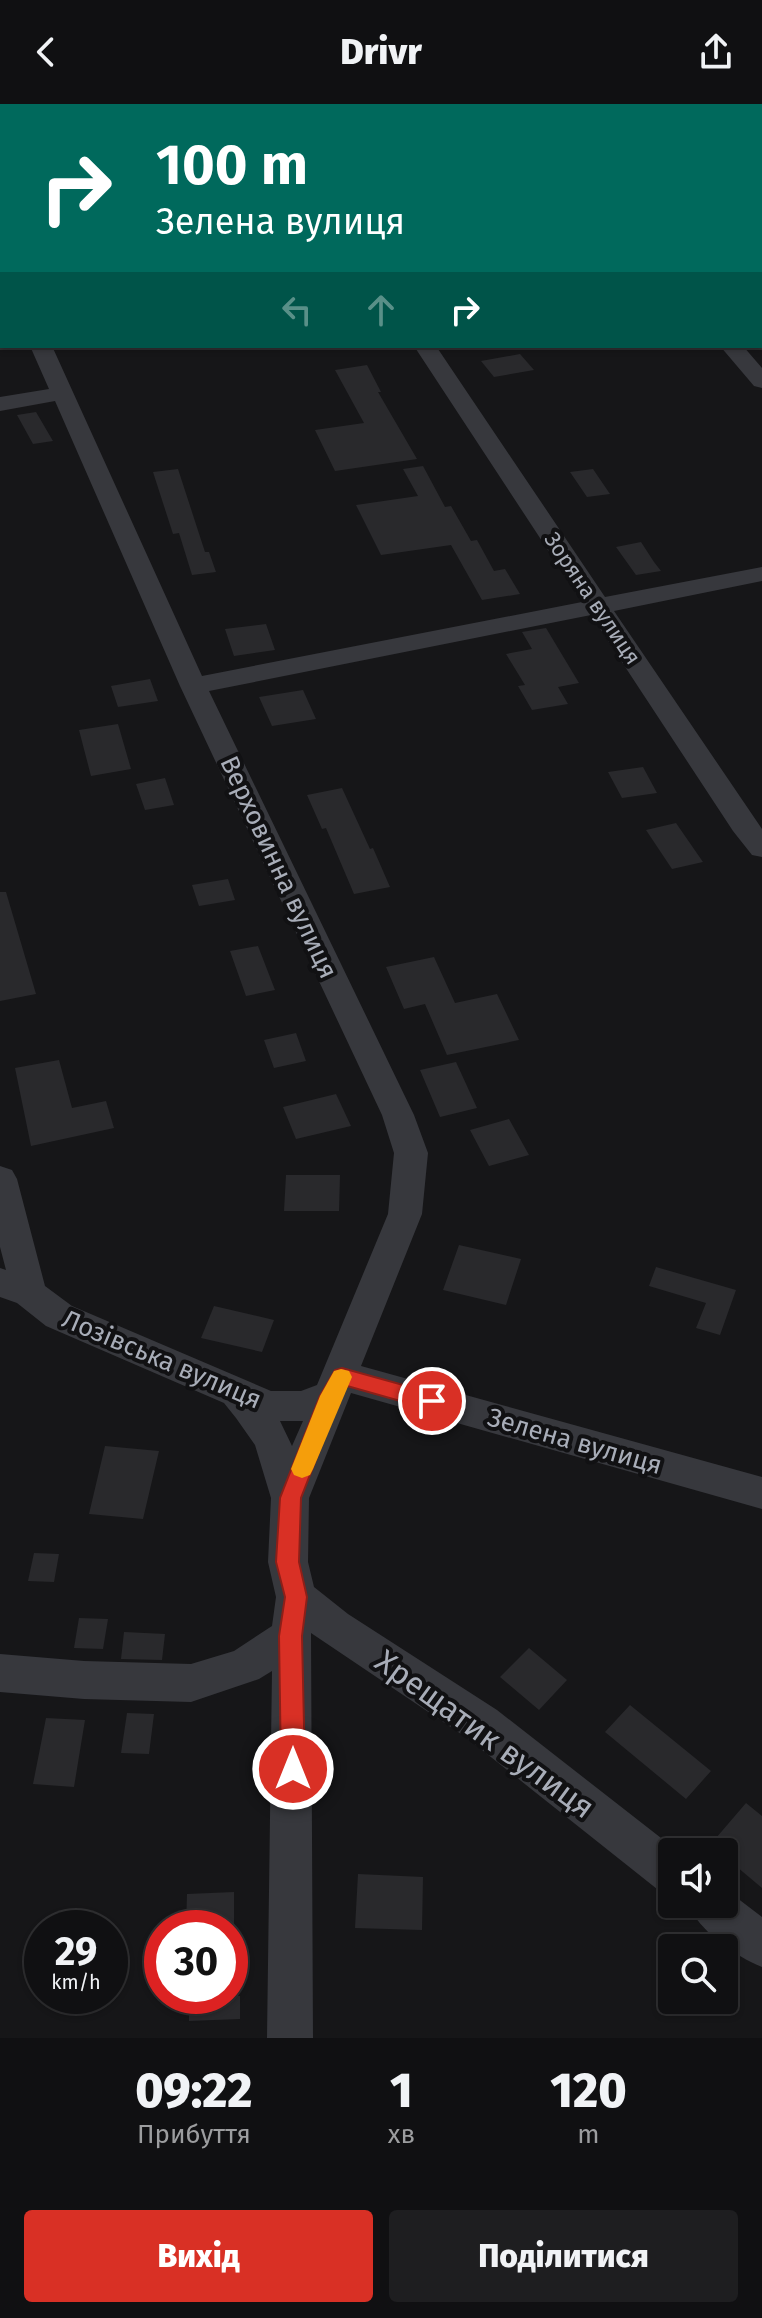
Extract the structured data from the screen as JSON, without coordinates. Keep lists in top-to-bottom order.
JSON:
{
  "streets": {
    "street": [
      "Зоряна вулиця",
      "Верховинна вулиця",
      "Лозівська вулиця",
      "Зелена вулиця",
      "Хрещатик вулиця"
    ]
  },
  "crossings": [
    ["Верховинна вулиця", "Лозівська вулиця"],
    ["Верховинна вулиця", "Зелена вулиця"],
    ["Лозівська вулиця", "Зелена вулиця"]
  ],
  "page": {
    "header": "Drivr",
    "turn": ["100 m", "Зелена вулиця"],
    "speed": "29 km/h",
    "limit": "30",
    "eta": [
      "09:22",
      "Прибуття",
      "1",
      "хв",
      "120",
      "m"
    ],
    "buttons": ["Вихід", "Поділитися"]
  }
}
